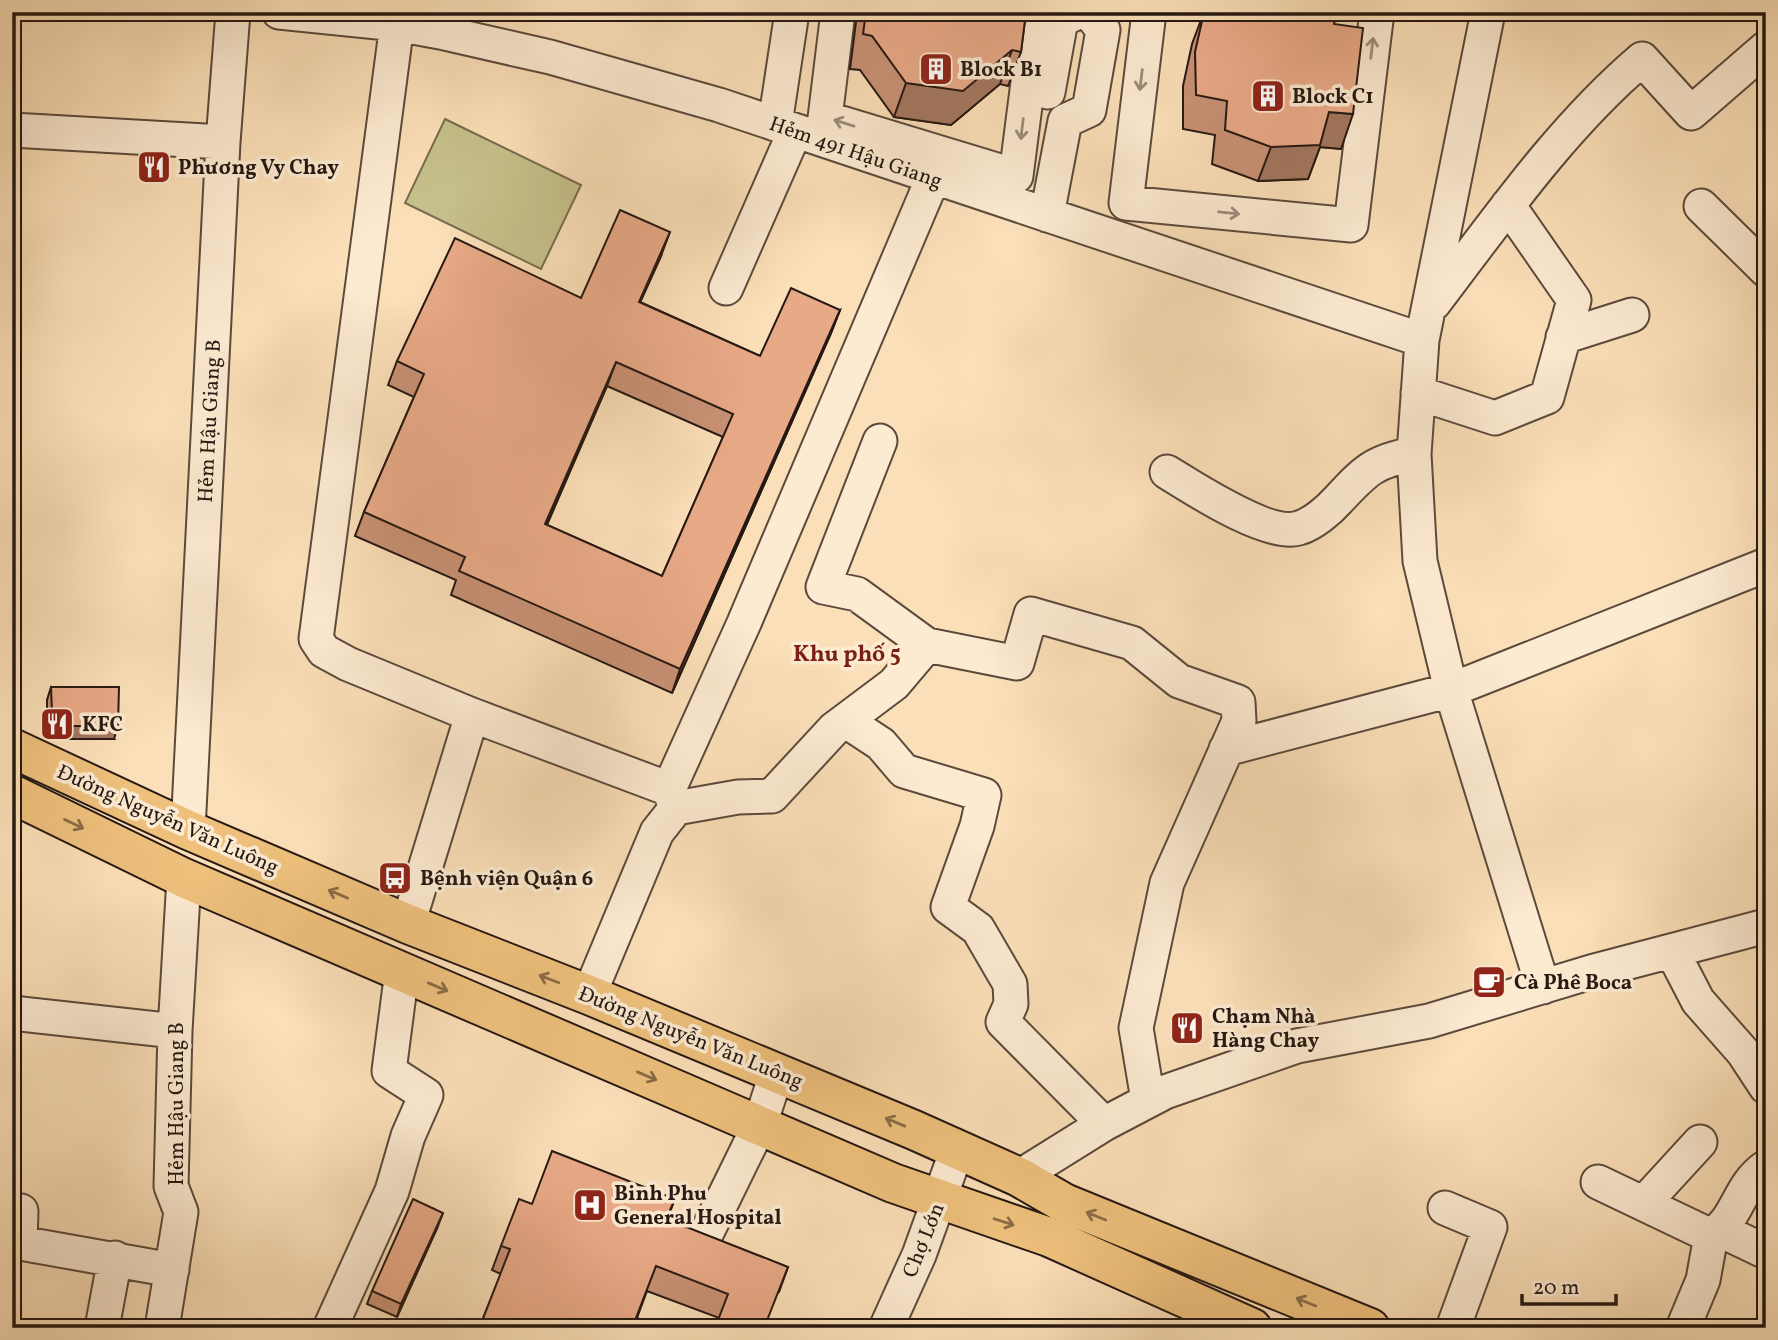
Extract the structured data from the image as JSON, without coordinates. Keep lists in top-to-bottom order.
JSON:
{
  "streets": {
    "main road": ["Đường Nguyễn Văn Luông"],
    "street": ["Hẻm 491 Hậu Giang", "Hẻm Hậu Giang B", "Chợ Lớn"]
  },
  "crossings": [
    ["Hẻm Hậu Giang B", "Đường Nguyễn Văn Luông"],
    ["Đường Nguyễn Văn Luông", "Chợ Lớn"]
  ],
  "districts": ["Khu phố 5"],
  "places": {
    "building": ["Block B1", "Block C1"],
    "restaurant": ["Phương Vy Chay", "KFC", "Chạm Nhà Hàng Chay"],
    "bus stop": ["Bệnh viện Quận 6"],
    "cafe": ["Cà Phê Boca"],
    "hospital": ["Binh Phu General Hospital"]
  },
  "scale_bar": "20 m"
}
